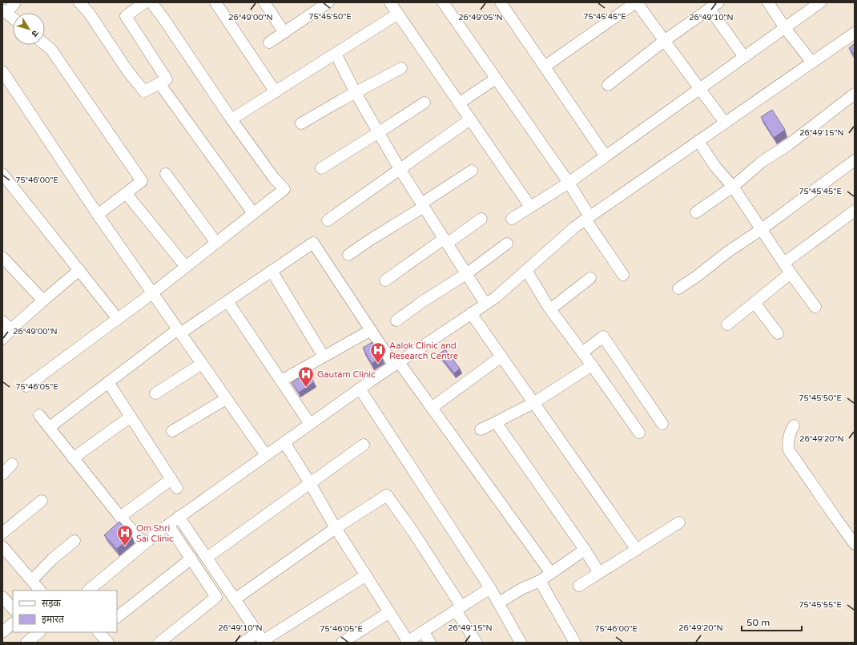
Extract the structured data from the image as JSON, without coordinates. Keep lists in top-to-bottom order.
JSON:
{
  "places": {
    "hospital": ["Aalok Clinic and Research Centre", "Gautam Clinic", "Om Shri Sai Clinic"]
  },
  "legend": ["सड़क", "इमारत"],
  "scale_bar": "50 m",
  "north": "bottom right",
  "coordinates": [
    "75°45'50\"E",
    "75°45'45\"E",
    "26°49'00\"N",
    "26°49'05\"N",
    "26°49'10\"N",
    "26°49'15\"N",
    "75°46'00\"E",
    "75°46'05\"E",
    "26°49'20\"N",
    "75°45'55\"E"
  ]
}
